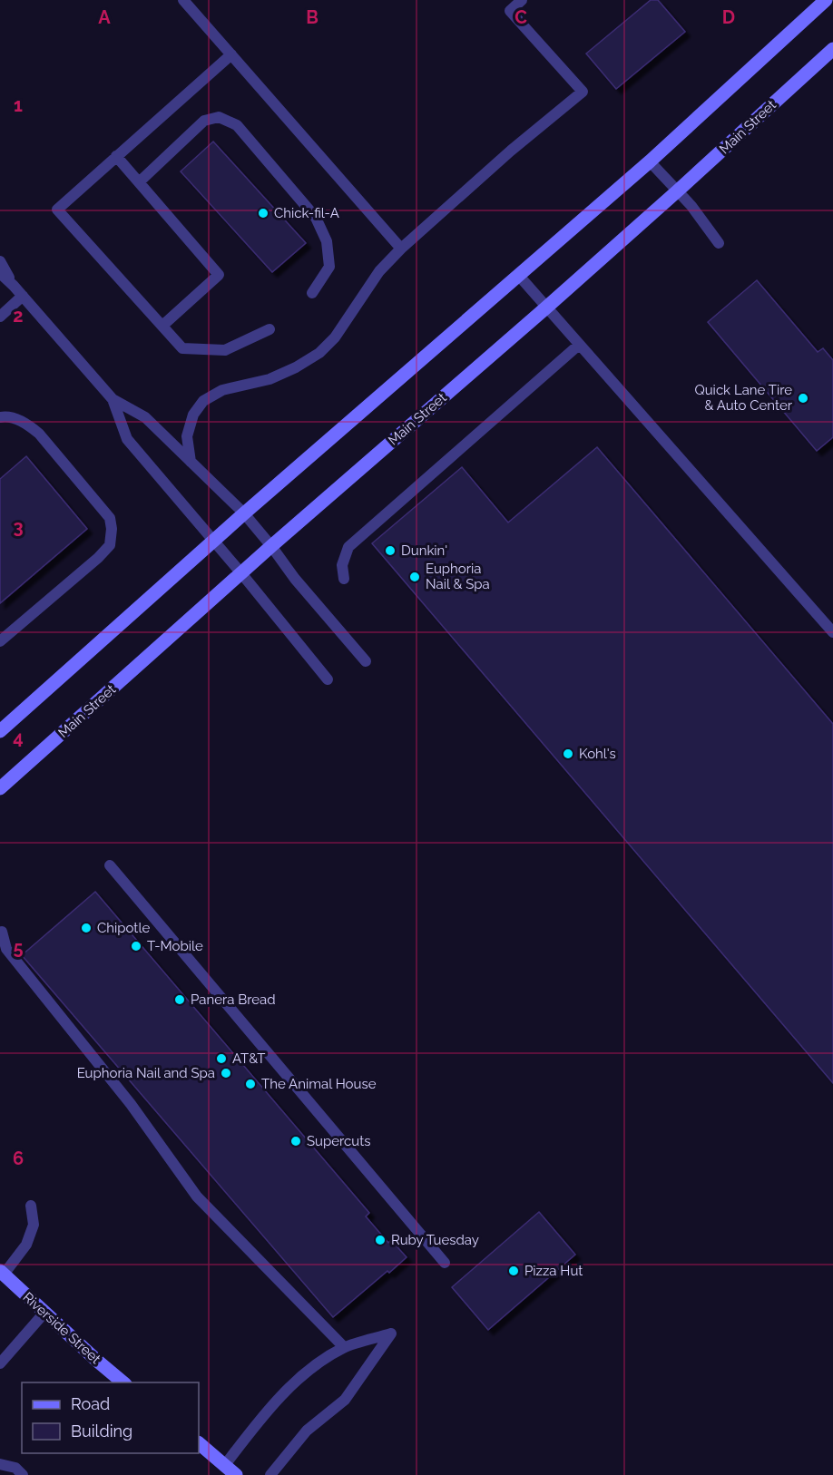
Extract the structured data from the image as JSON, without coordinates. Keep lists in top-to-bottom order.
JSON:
{
  "streets": {
    "main road": ["Main Street", "Riverside Street"]
  },
  "places": [
    "Chick-fil-A",
    "Quick Lane Tire & Auto Center",
    "Dunkin'",
    "Euphoria Nail & Spa",
    "Kohl's",
    "Chipotle",
    "T-Mobile",
    "Panera Bread",
    "AT&T",
    "Euphoria Nail and Spa",
    "The Animal House",
    "Supercuts",
    "Ruby Tuesday",
    "Pizza Hut"
  ],
  "legend": ["Road", "Building"],
  "grid": {
    "columns": [
      "A",
      "B",
      "C",
      "D"
    ],
    "rows": [
      "1",
      "2",
      "3",
      "4",
      "5",
      "6"
    ]
  }
}
